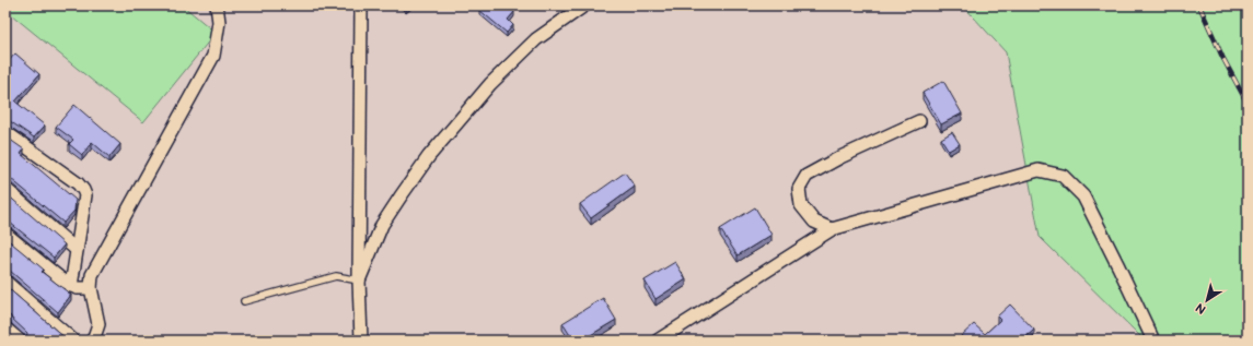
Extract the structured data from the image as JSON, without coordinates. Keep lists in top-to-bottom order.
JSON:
{
  "north": "bottom left"
}
